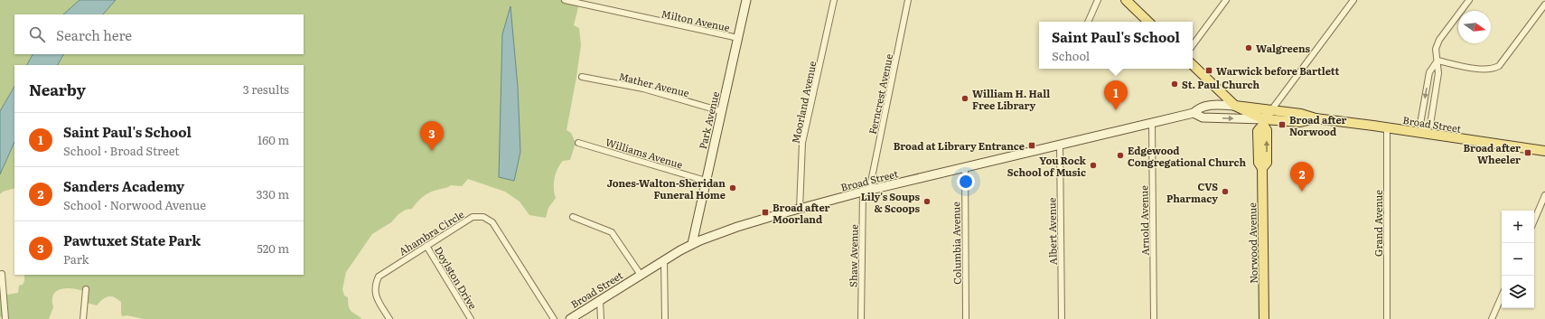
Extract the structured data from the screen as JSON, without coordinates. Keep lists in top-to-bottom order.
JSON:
{
  "streets": {
    "main road": ["Park Avenue", "Broad Street", "Norwood Avenue"],
    "street": [
      "Milton Avenue",
      "Mather Avenue",
      "Ferncrest Avenue",
      "Moorland Avenue",
      "Williams Avenue",
      "Arnold Avenue",
      "Grand Avenue",
      "Albert Avenue",
      "Ahambra Circle",
      "Columbia Avenue",
      "Shaw Avenue",
      "Doylston Drive"
    ]
  },
  "crossings": [
    ["Milton Avenue", "Park Avenue"],
    ["Mather Avenue", "Park Avenue"],
    ["Ferncrest Avenue", "Broad Street"],
    ["Ferncrest Avenue", "Shaw Avenue"],
    ["Moorland Avenue", "Broad Street"],
    ["Park Avenue", "Broad Street"],
    ["Park Avenue", "Williams Avenue"],
    ["Broad Street", "Arnold Avenue"],
    ["Broad Street", "Grand Avenue"],
    ["Broad Street", "Albert Avenue"],
    ["Broad Street", "Columbia Avenue"],
    ["Broad Street", "Norwood Avenue"],
    ["Broad Street", "Shaw Avenue"],
    ["Ahambra Circle", "Doylston Drive"]
  ],
  "places": {
    "other": [
      "Walgreens",
      "St. Paul Church",
      "William H. Hall Free Library",
      "Edgewood Congregational Church",
      "You Rock School of Music",
      "Jones-Walton-Sheridan Funeral Home",
      "CVS Pharmacy",
      "Lily's Soups & Scoops"
    ],
    "transit": [
      "Warwick before Bartlett",
      "Broad after Norwood",
      "Broad at Library Entrance",
      "Broad after Wheeler",
      "Broad after Moorland"
    ]
  },
  "north": "right",
  "page": {
    "search": "Search here",
    "popup": ["Saint Paul's School", "School"],
    "heading": ["Nearby", "3 results"],
    "pins": ["1", "3", "2"],
    "list": [
      {
        "mark": "1",
        "name": "Saint Paul's School",
        "note": "School · Broad Street",
        "value": "160 m"
      },
      {
        "mark": "2",
        "name": "Sanders Academy",
        "note": "School · Norwood Avenue",
        "value": "330 m"
      },
      {
        "mark": "3",
        "name": "Pawtuxet State Park",
        "note": "Park",
        "value": "520 m"
      }
    ],
    "map_buttons": ["+", "−"]
  }
}
